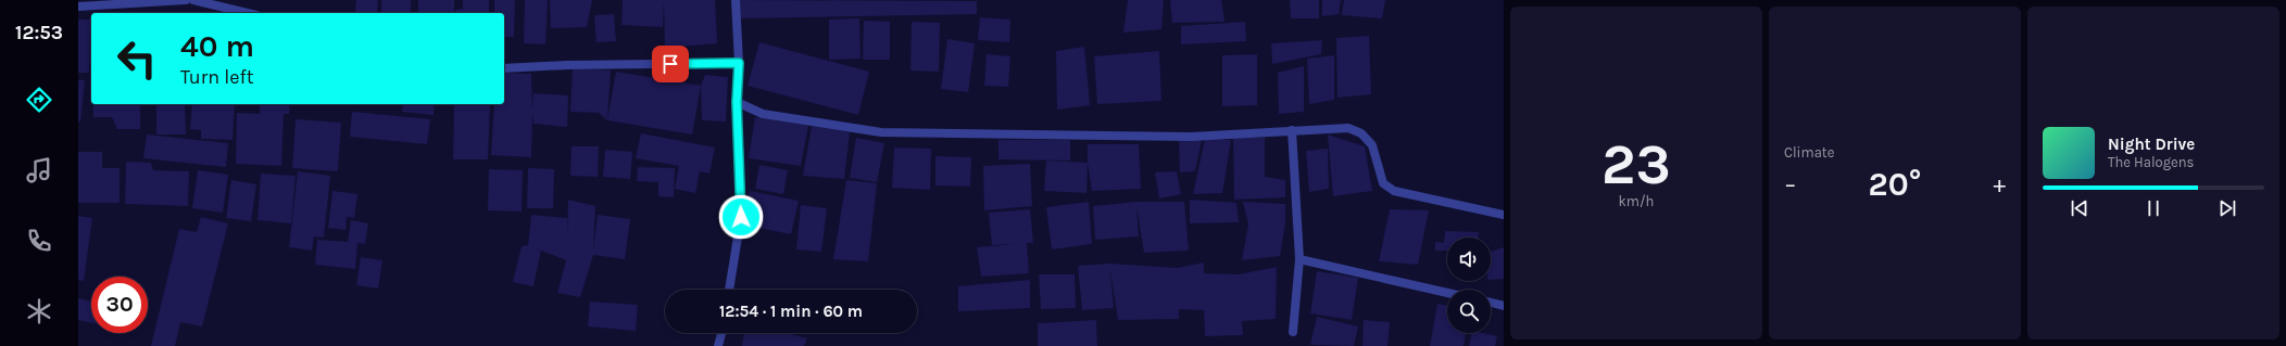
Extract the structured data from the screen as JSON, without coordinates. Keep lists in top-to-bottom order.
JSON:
{
  "page": {
    "tabs": "12:53",
    "tile": [
      ["23", "km/h"],
      "Climate"
    ],
    "turn": ["40 m", "Turn left"],
    "song": ["Night Drive", "The Halogens"],
    "heat": ["−", "20°", "+"],
    "limit": "30",
    "trip": "12:54 · 1 min · 60 m"
  }
}
